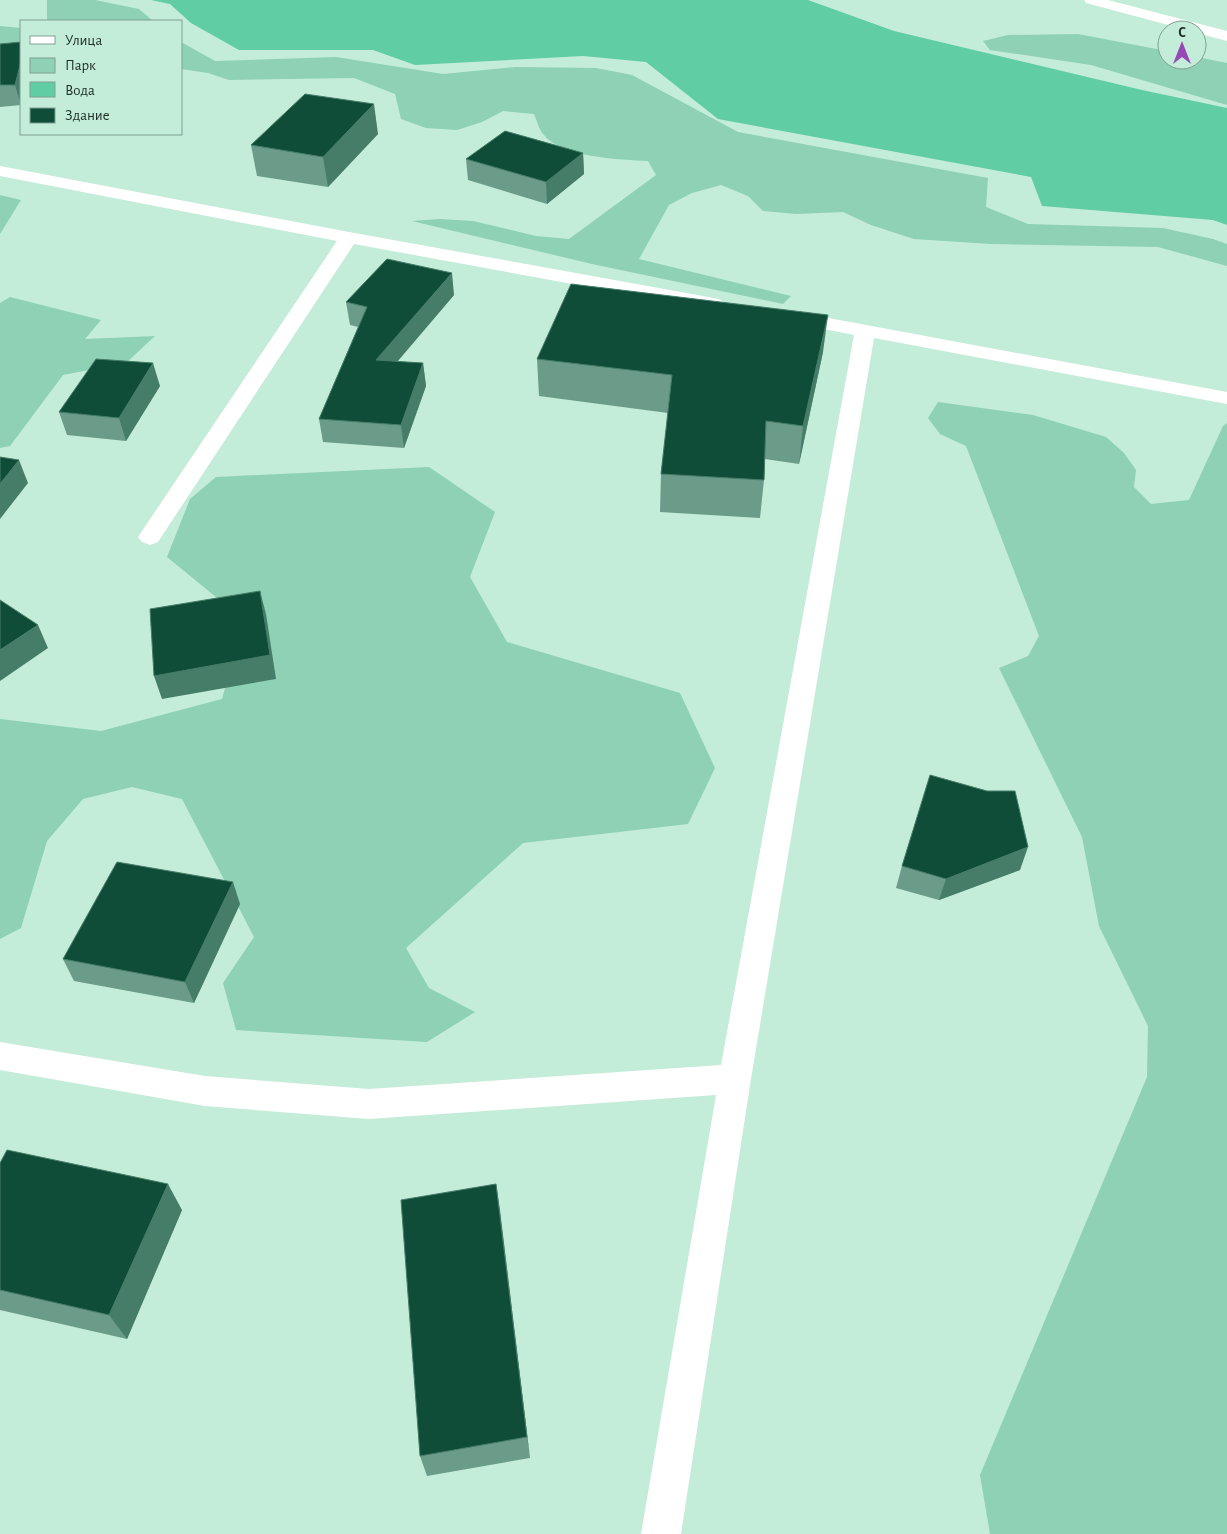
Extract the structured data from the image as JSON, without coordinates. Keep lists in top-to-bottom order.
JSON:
{
  "legend": [
    "Улица",
    "Парк",
    "Вода",
    "Здание"
  ],
  "north": "top"
}
